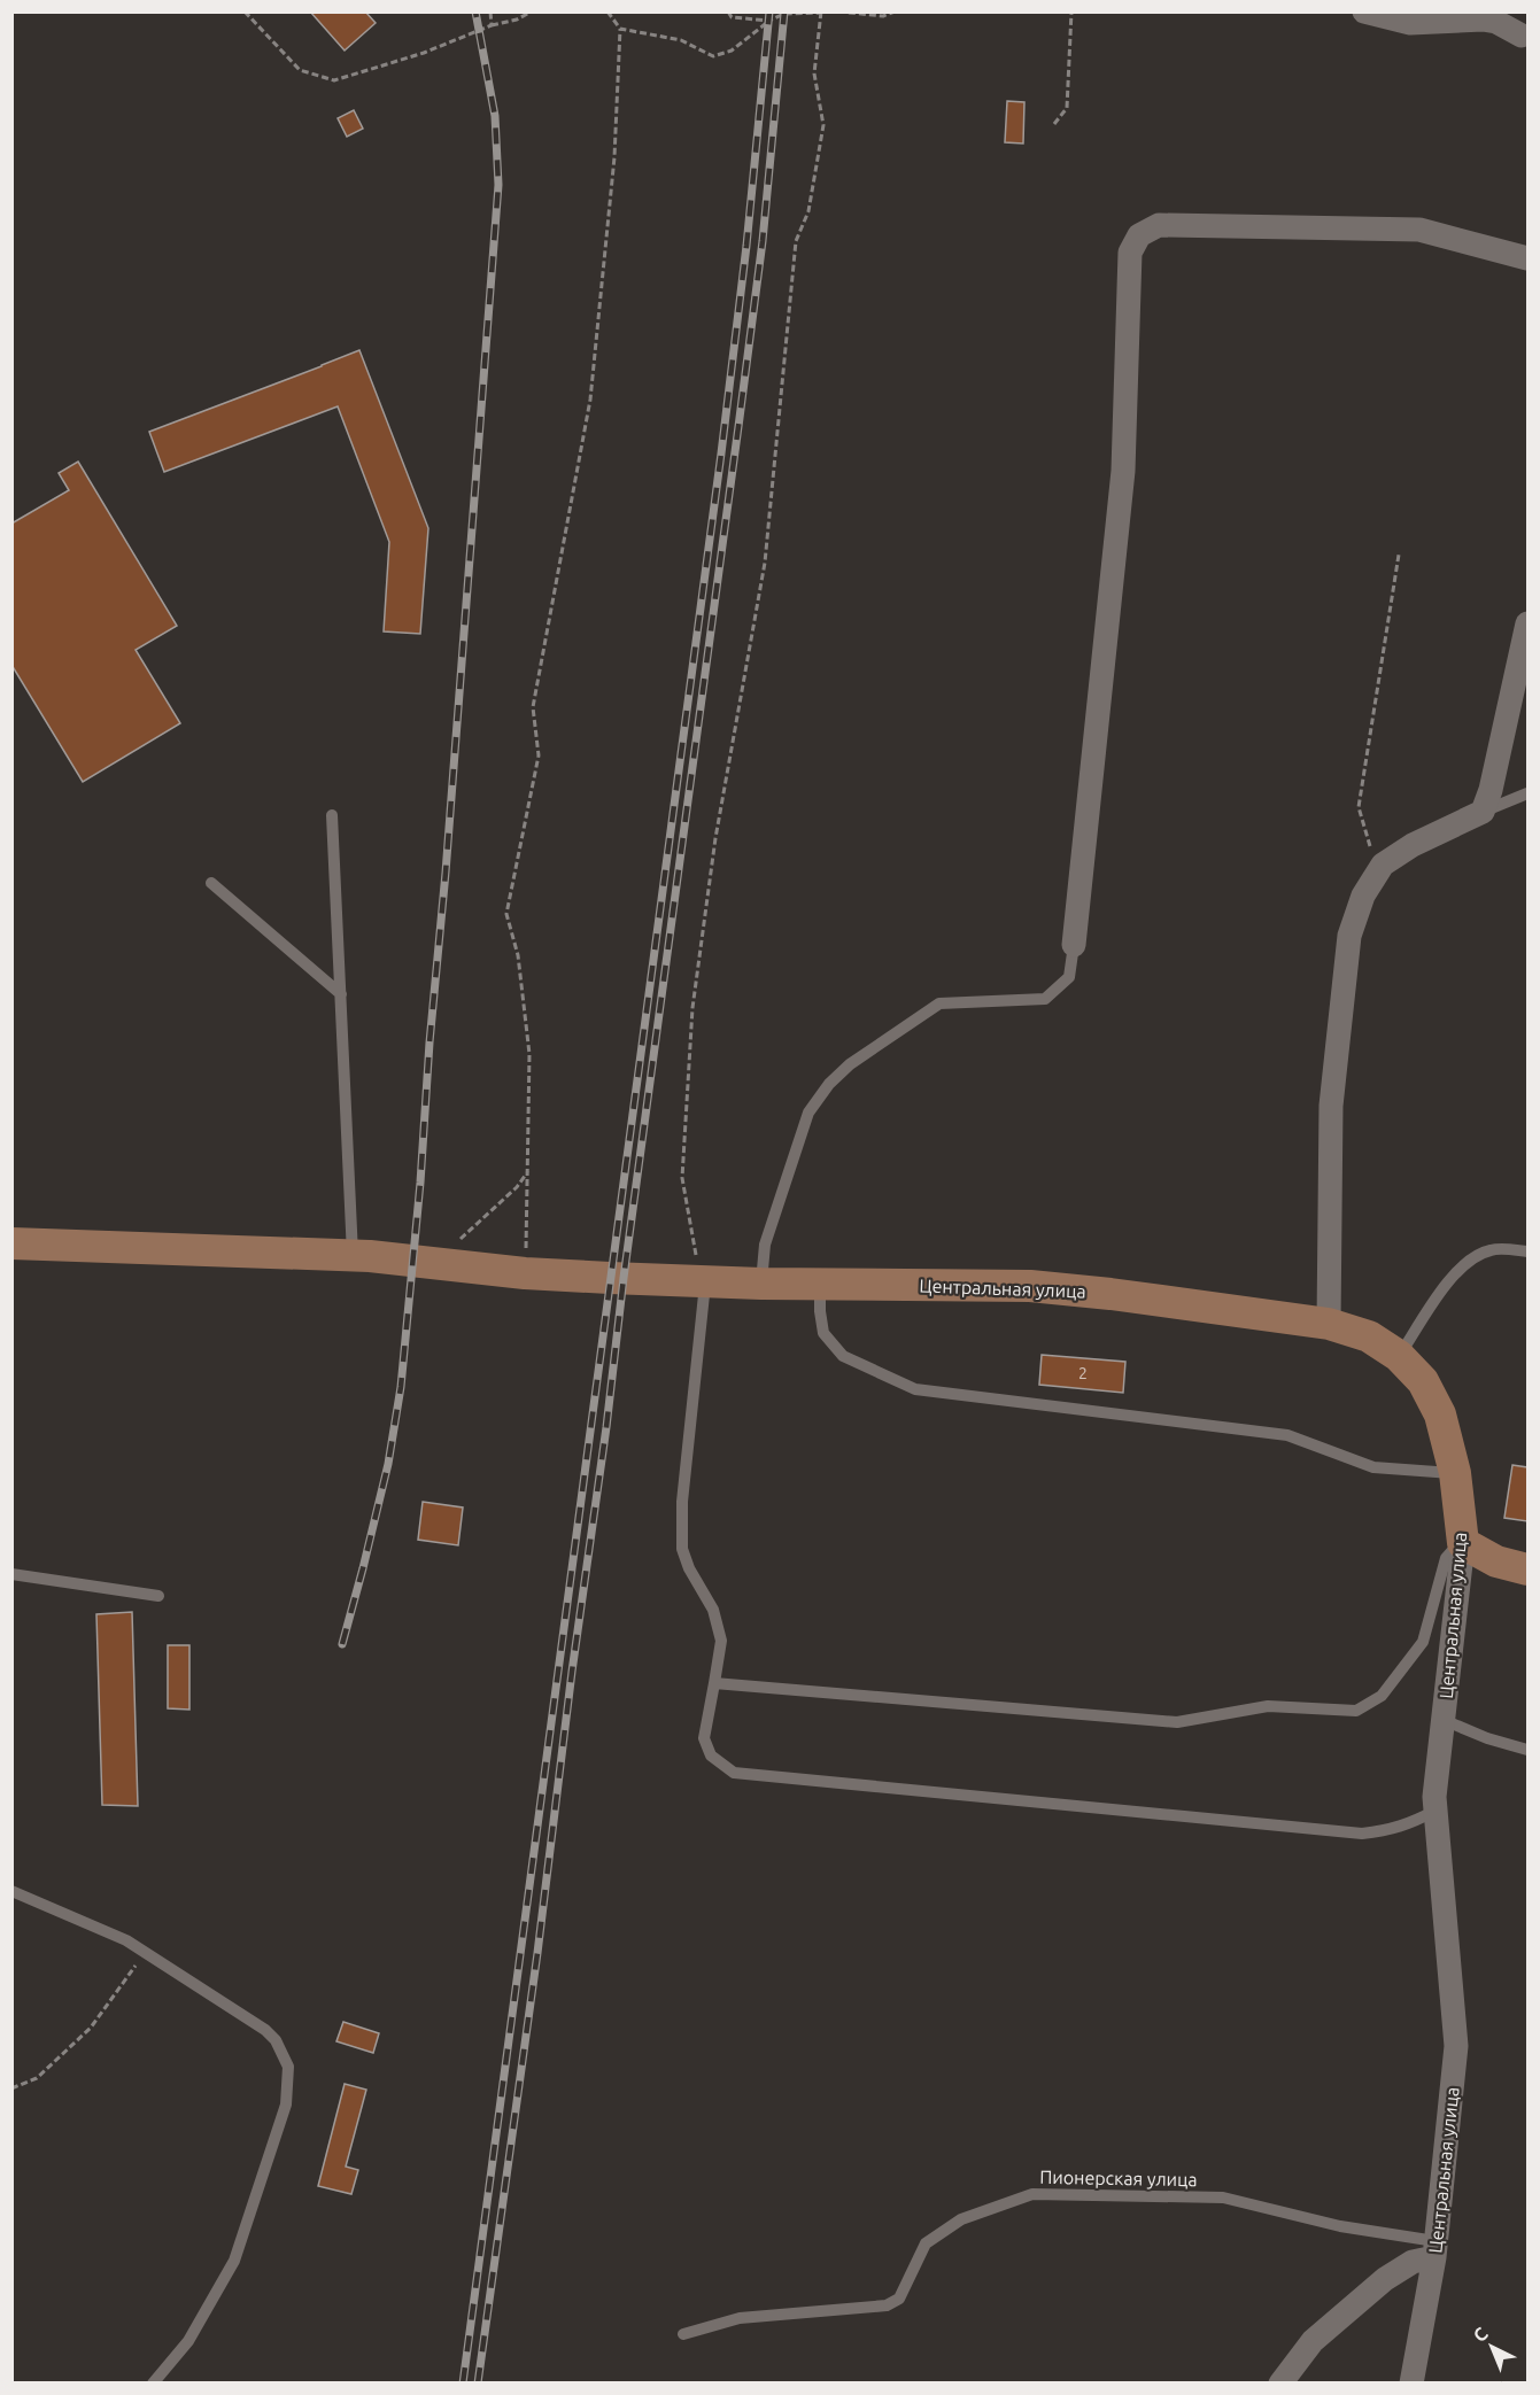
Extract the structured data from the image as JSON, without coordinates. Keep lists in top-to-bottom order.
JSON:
{
  "streets": {
    "street": ["Центральная улица"],
    "lane": ["Пионерская улица"]
  },
  "crossings": [
    ["Центральная улица", "Пионерская улица"]
  ],
  "house_numbers": ["2"],
  "north": "top left"
}
